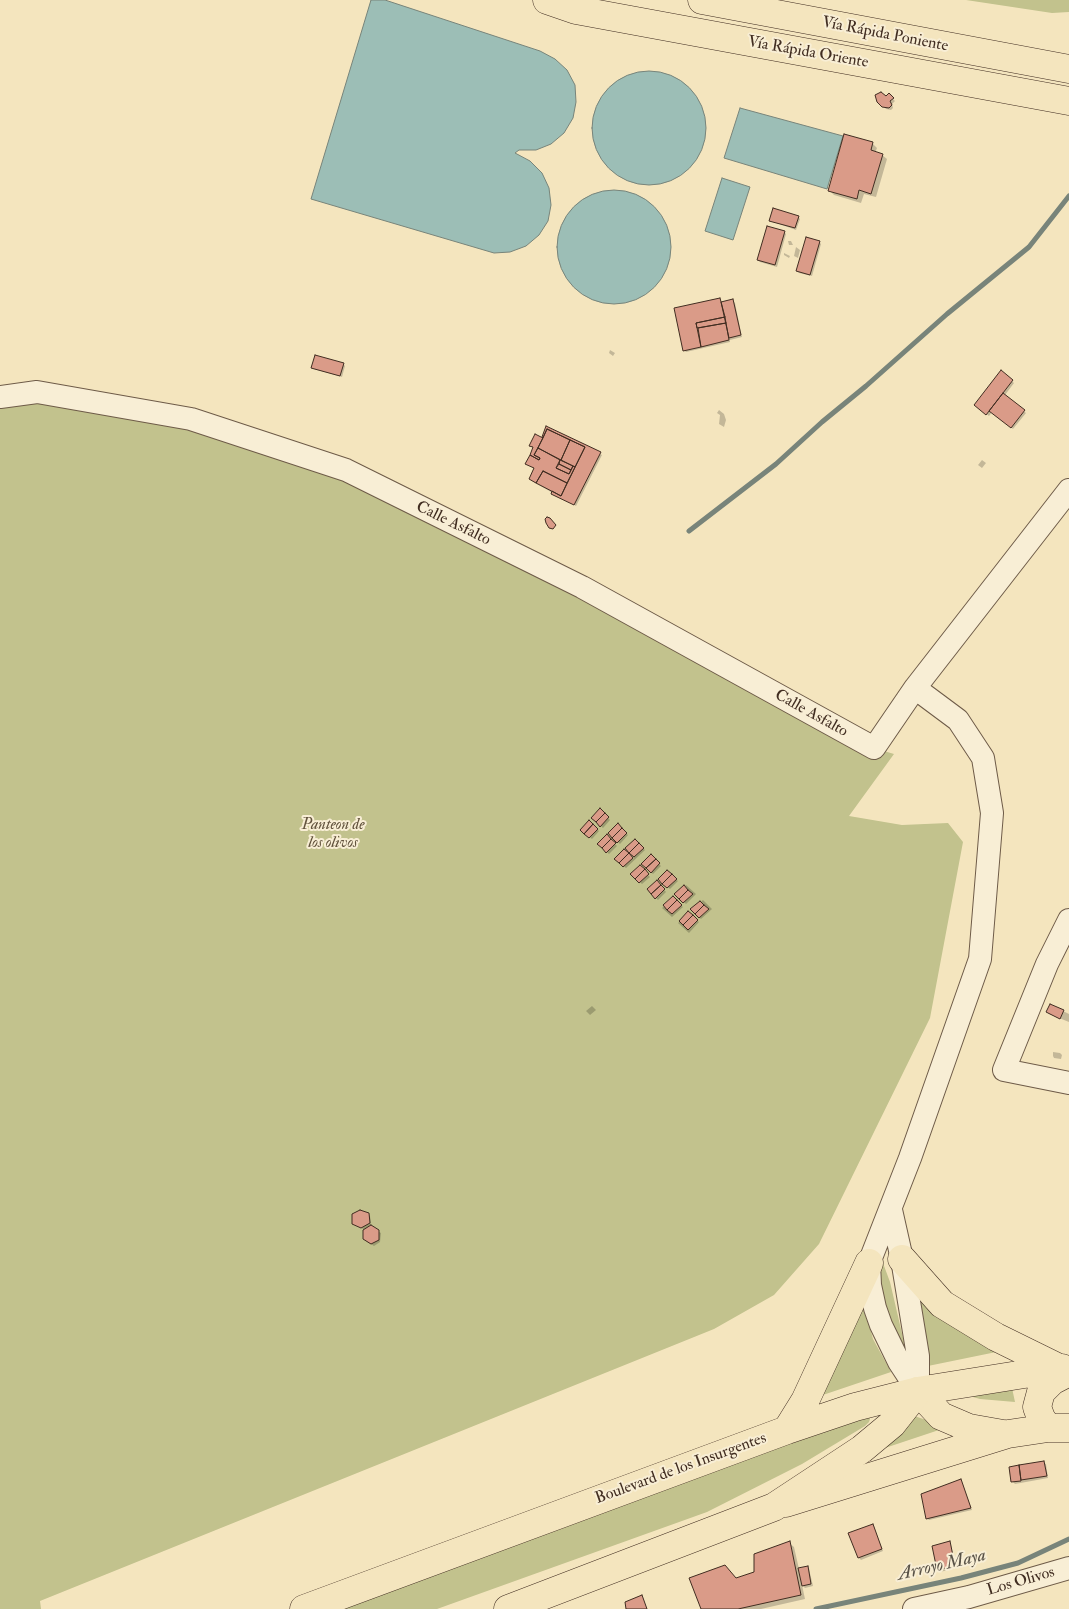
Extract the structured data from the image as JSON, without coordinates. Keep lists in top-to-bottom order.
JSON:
{
  "streets": {
    "main road": ["Vía Rápida Poniente", "Vía Rápida Oriente", "Boulevard de los Insurgentes"],
    "street": ["Calle Asfalto", "Los Olivos"]
  },
  "water": ["Arroyo Maya"],
  "parks": ["Panteon de los olivos"]
}
